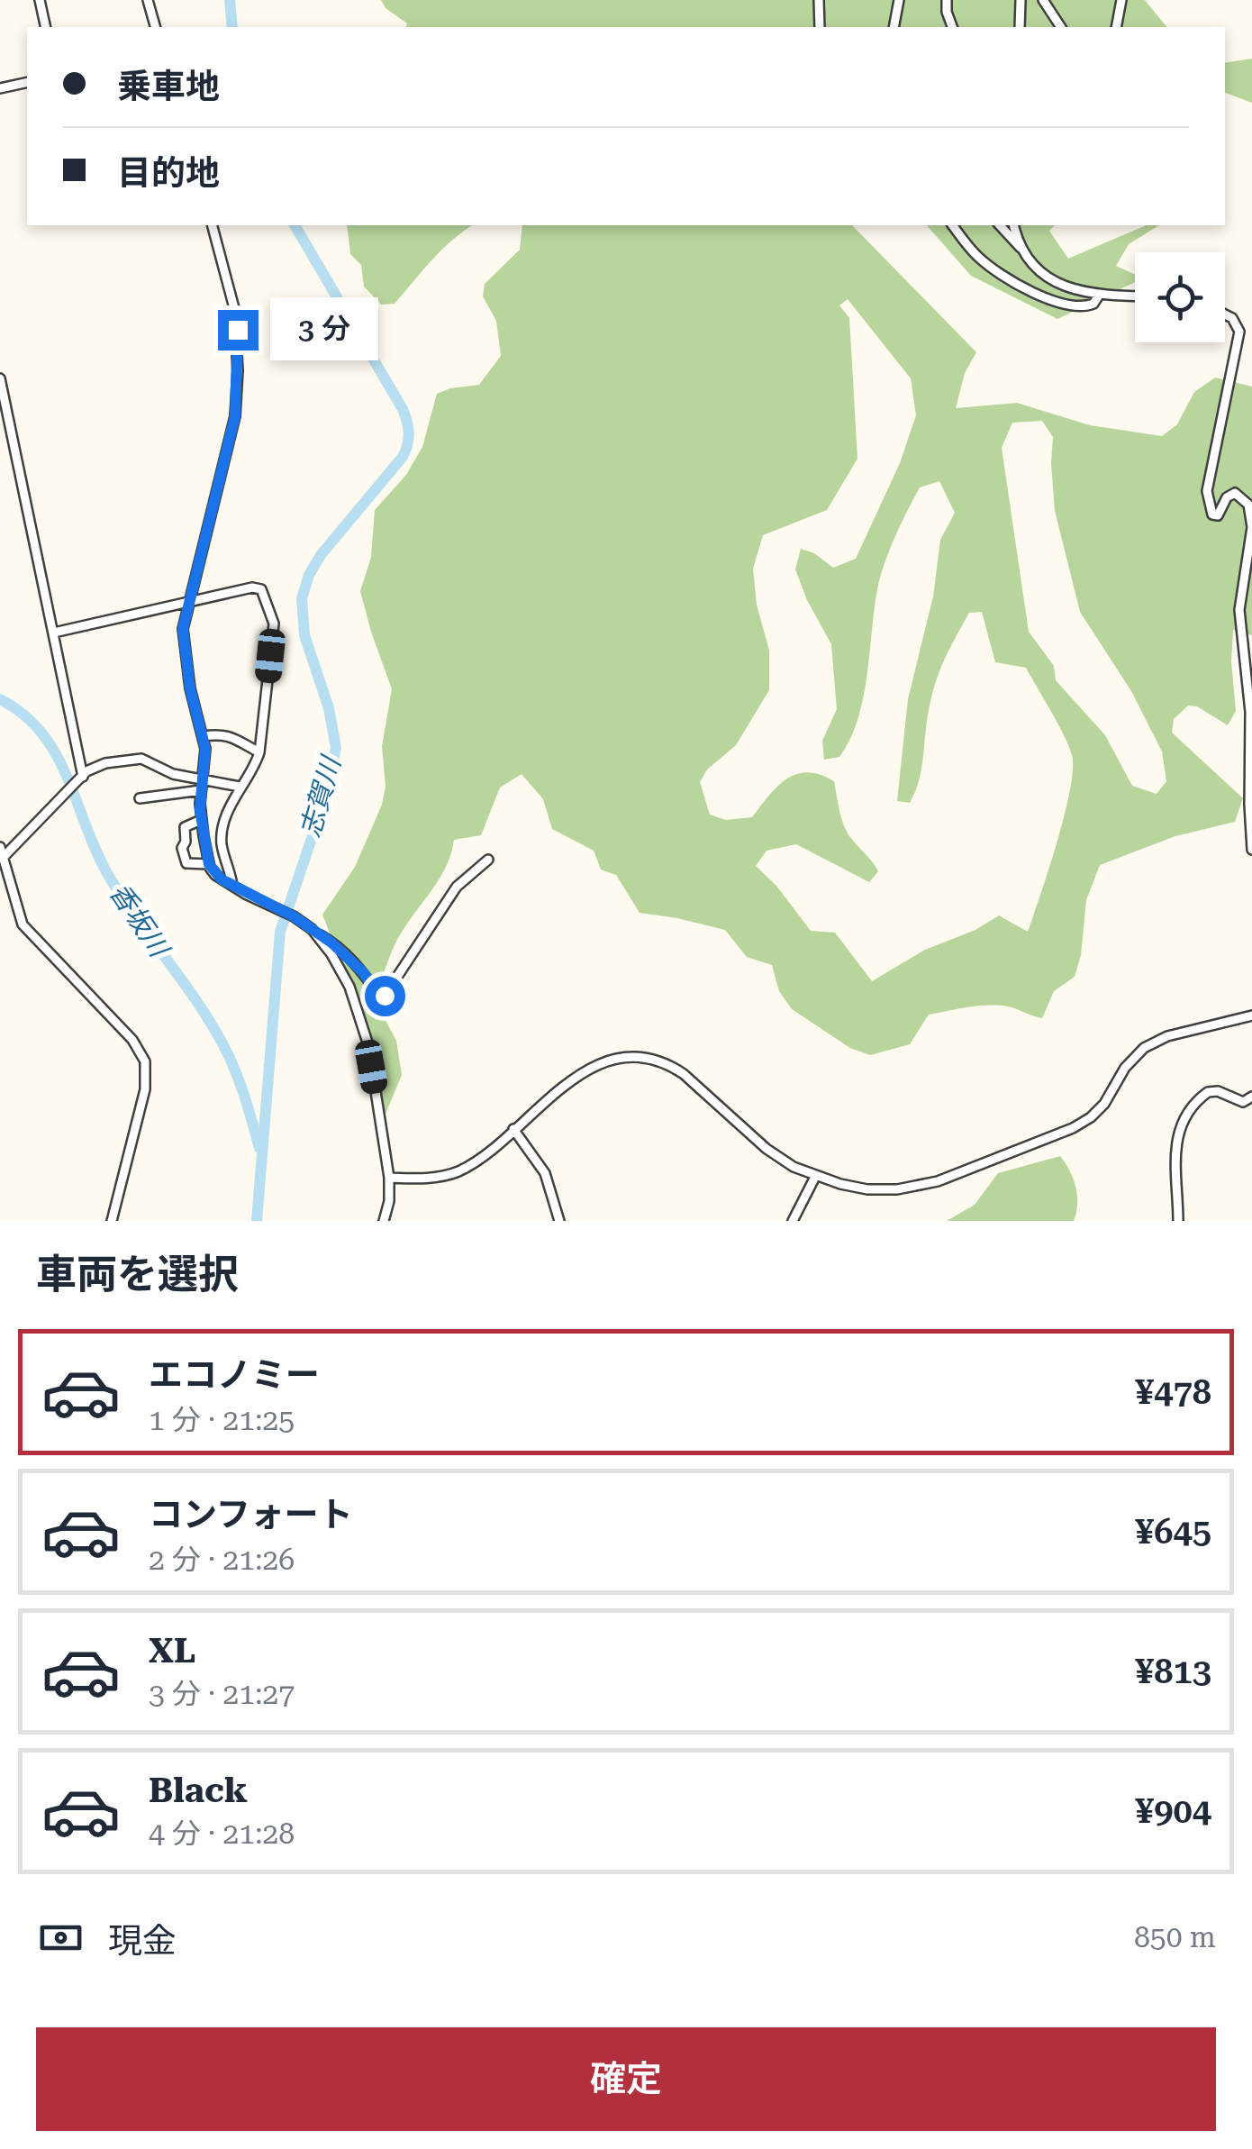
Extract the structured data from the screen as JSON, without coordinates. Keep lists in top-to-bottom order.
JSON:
{
  "water": ["志賀川", "香坂川"],
  "page": {
    "banner": ["乗車地", "目的地"],
    "bubble": "3 分",
    "heading": "車両を選択",
    "list": [
      {
        "name": "エコノミー",
        "note": "1 分 · 21:25",
        "value": "¥478"
      },
      {
        "name": "コンフォート",
        "note": "2 分 · 21:26",
        "value": "¥645"
      },
      {
        "name": "XL",
        "note": "3 分 · 21:27",
        "value": "¥813"
      },
      {
        "name": "Black",
        "note": "4 分 · 21:28",
        "value": "¥904"
      }
    ],
    "pay": ["現金", "850 m"],
    "buttons": "確定"
  }
}
